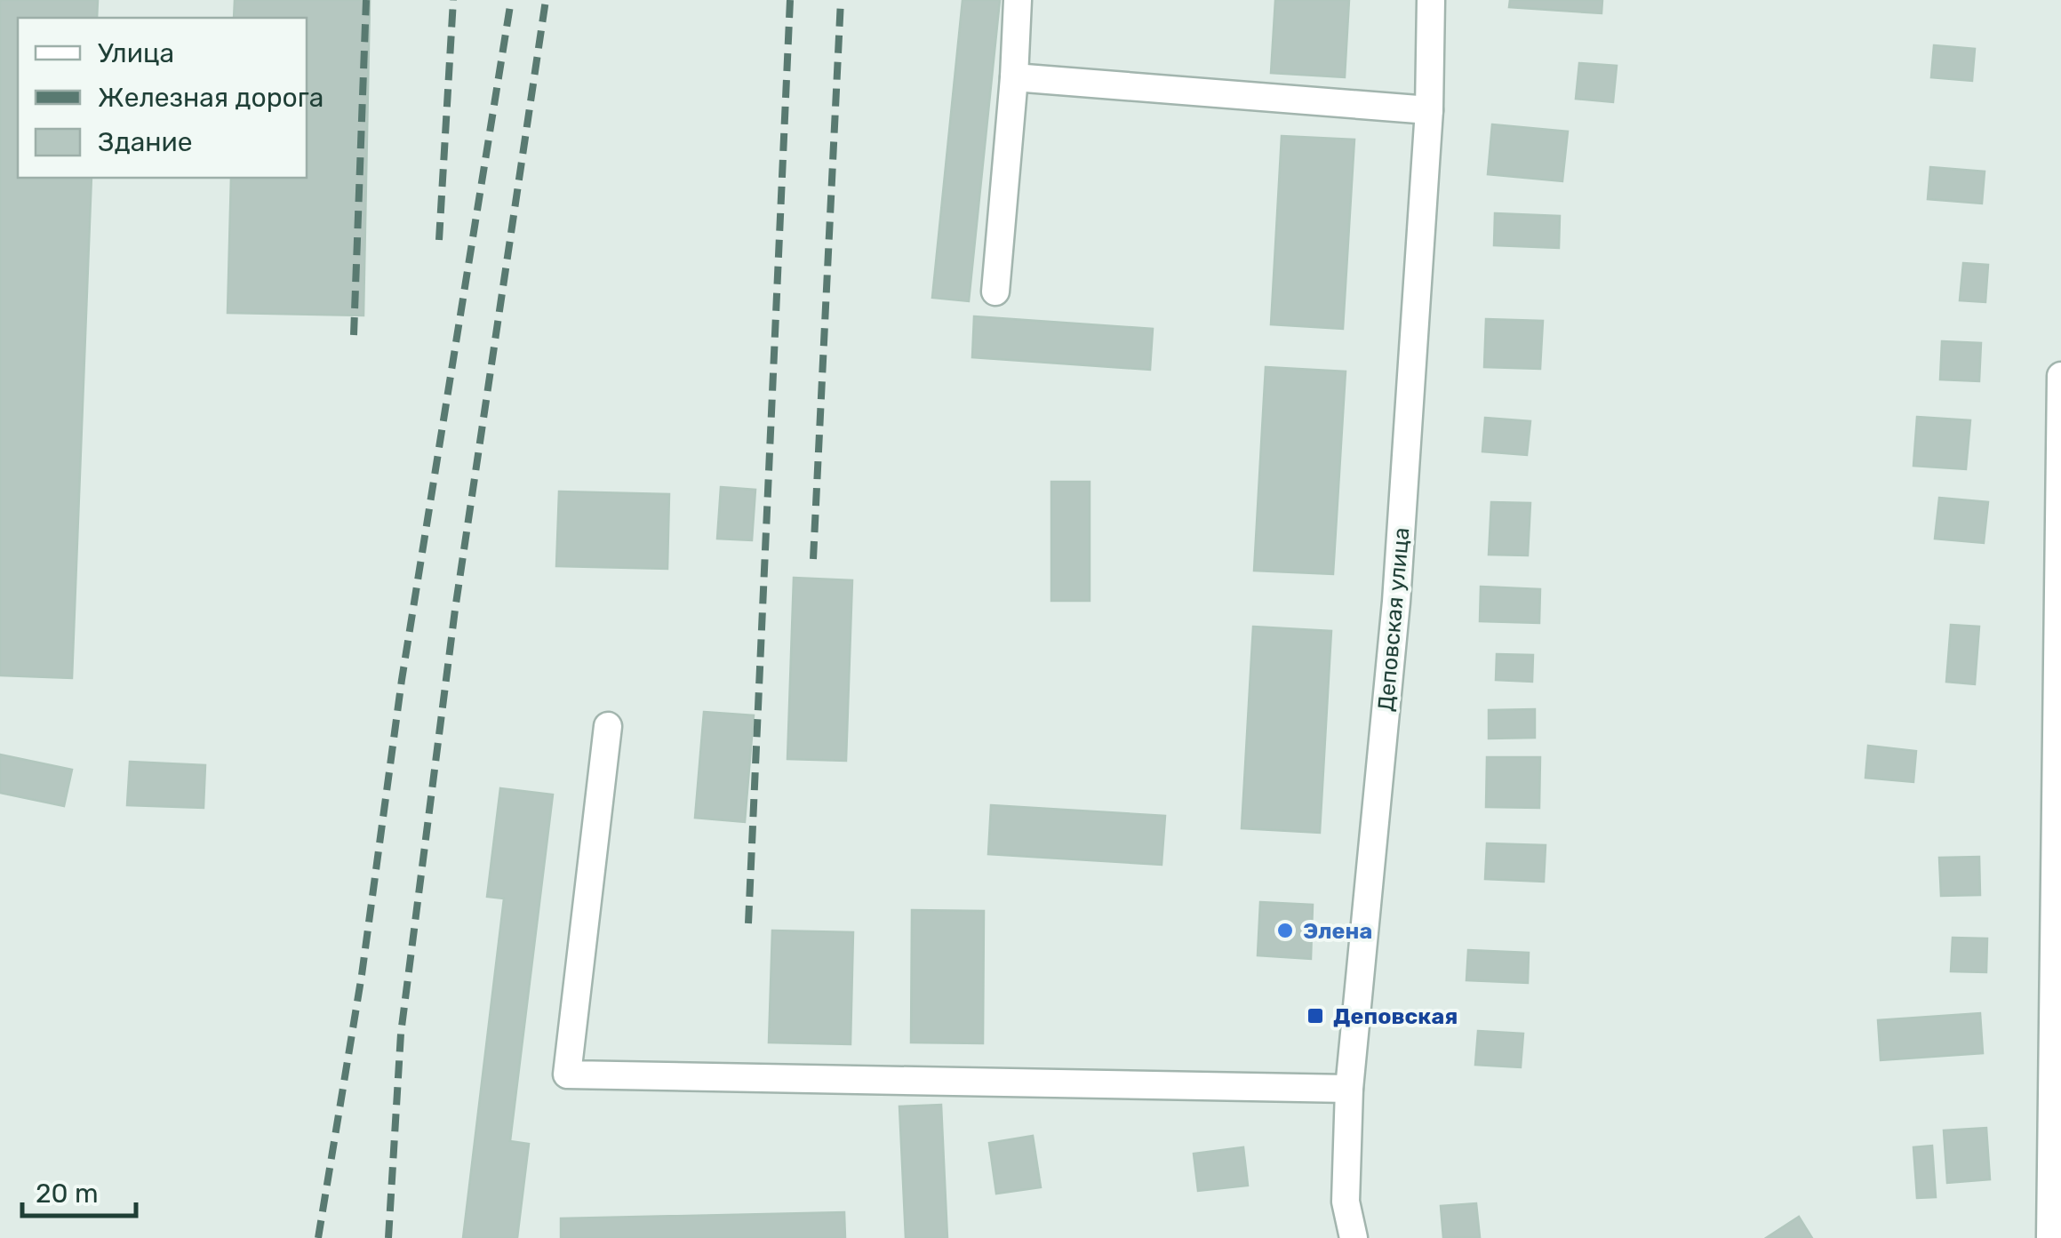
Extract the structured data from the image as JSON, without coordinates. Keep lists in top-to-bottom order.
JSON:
{
  "streets": {
    "street": ["Деповская улица"]
  },
  "places": {
    "other": ["Элена"],
    "transit": ["Деповская"]
  },
  "legend": ["Улица", "Железная дорога", "Здание"],
  "scale_bar": "20 m"
}
